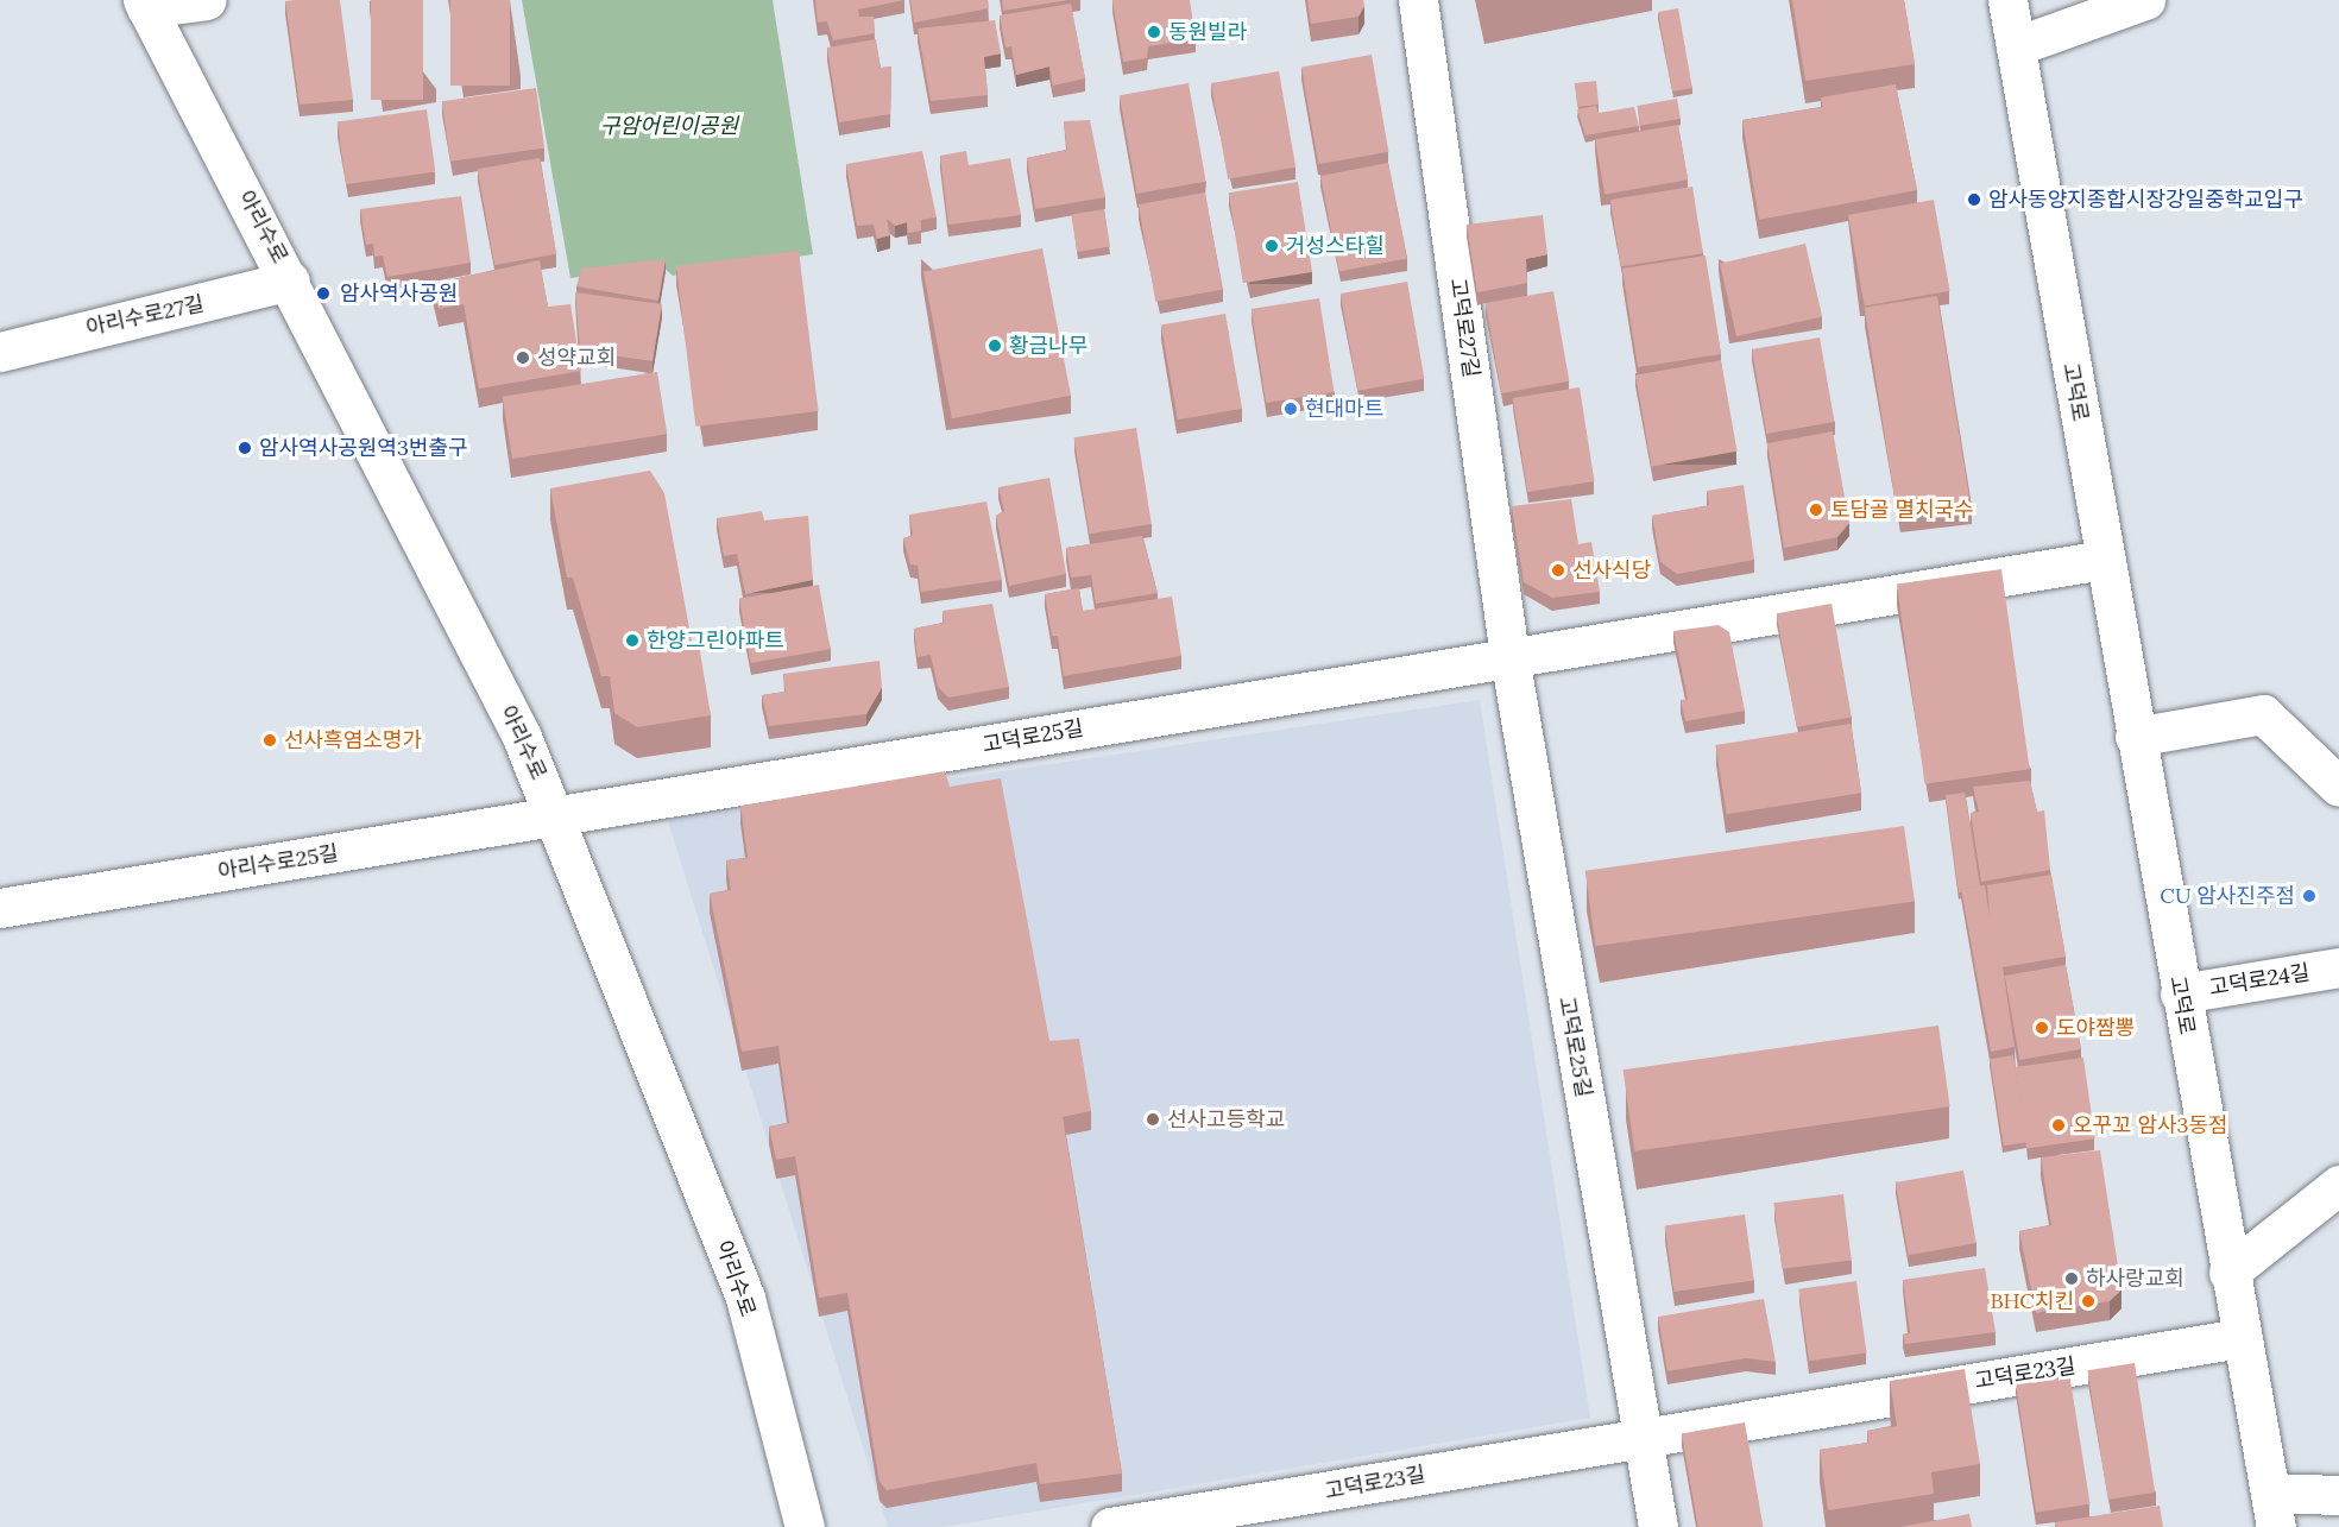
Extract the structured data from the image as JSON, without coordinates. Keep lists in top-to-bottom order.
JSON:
{
  "streets": {
    "street": [
      "아리수로",
      "아리수로27길",
      "고덕로27길",
      "고덕로",
      "고덕로25길",
      "아리수로25길",
      "고덕로24길",
      "고덕로23길"
    ]
  },
  "crossings": [
    ["아리수로", "아리수로27길"],
    ["아리수로", "고덕로25길"],
    ["아리수로", "아리수로25길"],
    ["고덕로27길", "고덕로25길"],
    ["고덕로", "고덕로25길"],
    ["고덕로", "고덕로24길"],
    ["고덕로", "고덕로23길"],
    ["고덕로25길", "아리수로25길"],
    ["고덕로25길", "고덕로23길"]
  ],
  "parks": ["구암어린이공원"],
  "places": [
    "동원빌라",
    "암사동양지종합시장강일중학교입구",
    "거성스타힐",
    "암사역사공원",
    "황금나무",
    "성약교회",
    "현대마트",
    "암사역사공원역3번출구",
    "토담골 멸치국수",
    "선사식당",
    "한양그린아파트",
    "선사흑염소명가",
    "CU 암사진주점",
    "도야짬뽕",
    "선사고등학교",
    "오꾸꼬 암사3동점",
    "하사랑교회",
    "BHC치킨"
  ]
}
